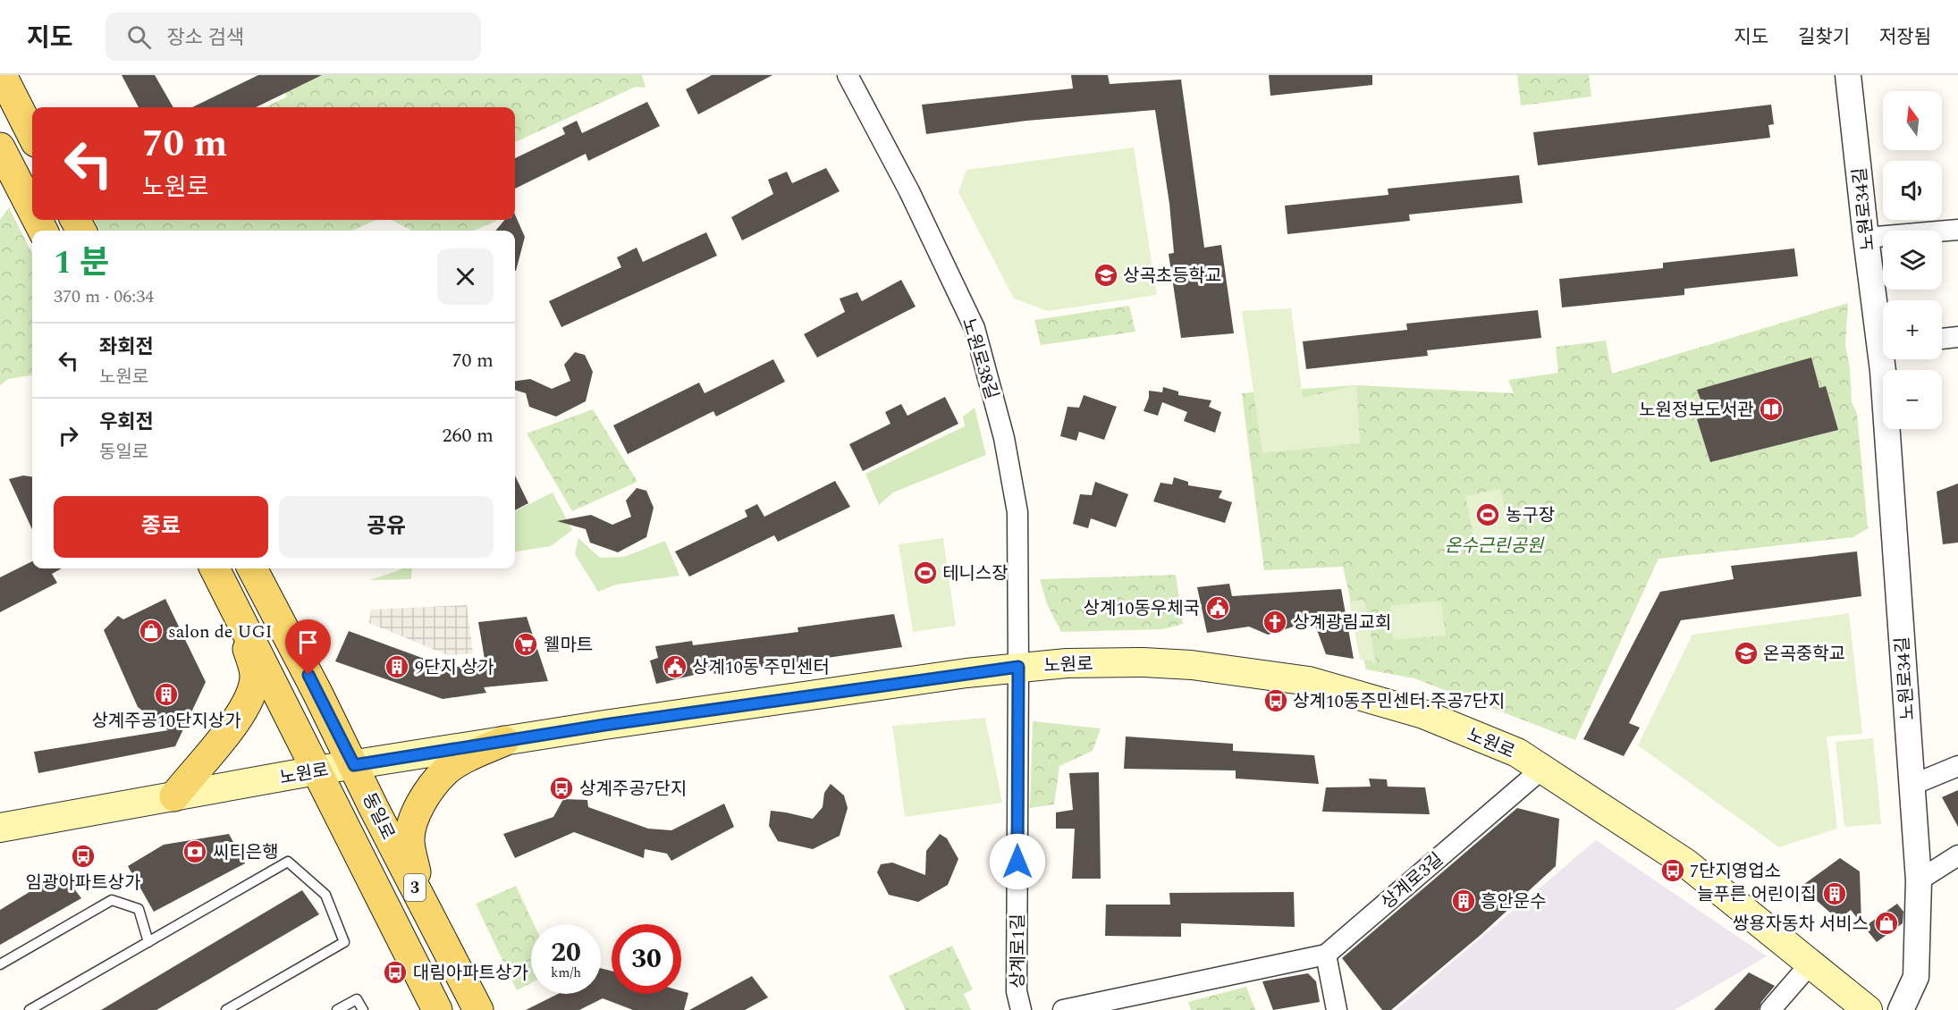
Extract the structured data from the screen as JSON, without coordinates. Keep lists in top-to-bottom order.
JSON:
{
  "streets": {
    "main road": ["노원로", "동일로", "3"],
    "street": [
      "노원로34길",
      "노원로38길",
      "상계로3길",
      "상계로1길"
    ]
  },
  "crossings": [
    ["노원로38길", "노원로"],
    ["노원로38길", "상계로1길"],
    ["노원로", "동일로"],
    ["노원로", "상계로3길"],
    ["노원로", "상계로1길"]
  ],
  "parks": ["온수근린공원"],
  "places": {
    "school or university": ["상곡초등학교", "온곡중학교"],
    "library": ["노원정보도서관"],
    "sports": ["농구장", "테니스장"],
    "public building": ["상계10동우체국", "상계10동 주민센터"],
    "church": ["상계광림교회"],
    "shop": ["salon de UGI", "쌍용자동차 서비스"],
    "supermarket": ["웰마트"],
    "building": [
      "9단지 상가",
      "상계주공10단지상가",
      "늘푸른 어린이집",
      "흥안운수"
    ],
    "bus stop": [
      "상계10동주민센터.주공7단지",
      "상계주공7단지",
      "임광아파트상가",
      "7단지영업소",
      "대림아파트상가"
    ],
    "bank": ["씨티은행"]
  },
  "north": "top",
  "page": {
    "header": "지도",
    "search": "장소 검색",
    "nav": ["지도", "길찾기", "저장됨"],
    "map_buttons": ["+", "−"],
    "turn": ["70 m", "노원로"],
    "heading": ["1 분", "370 m · 06:34"],
    "list": [
      {
        "name": "좌회전",
        "note": "노원로",
        "value": "70 m"
      },
      {
        "name": "우회전",
        "note": "동일로",
        "value": "260 m"
      }
    ],
    "buttons": ["종료", "공유"],
    "speed": "20 km/h",
    "limit": "30"
  }
}
